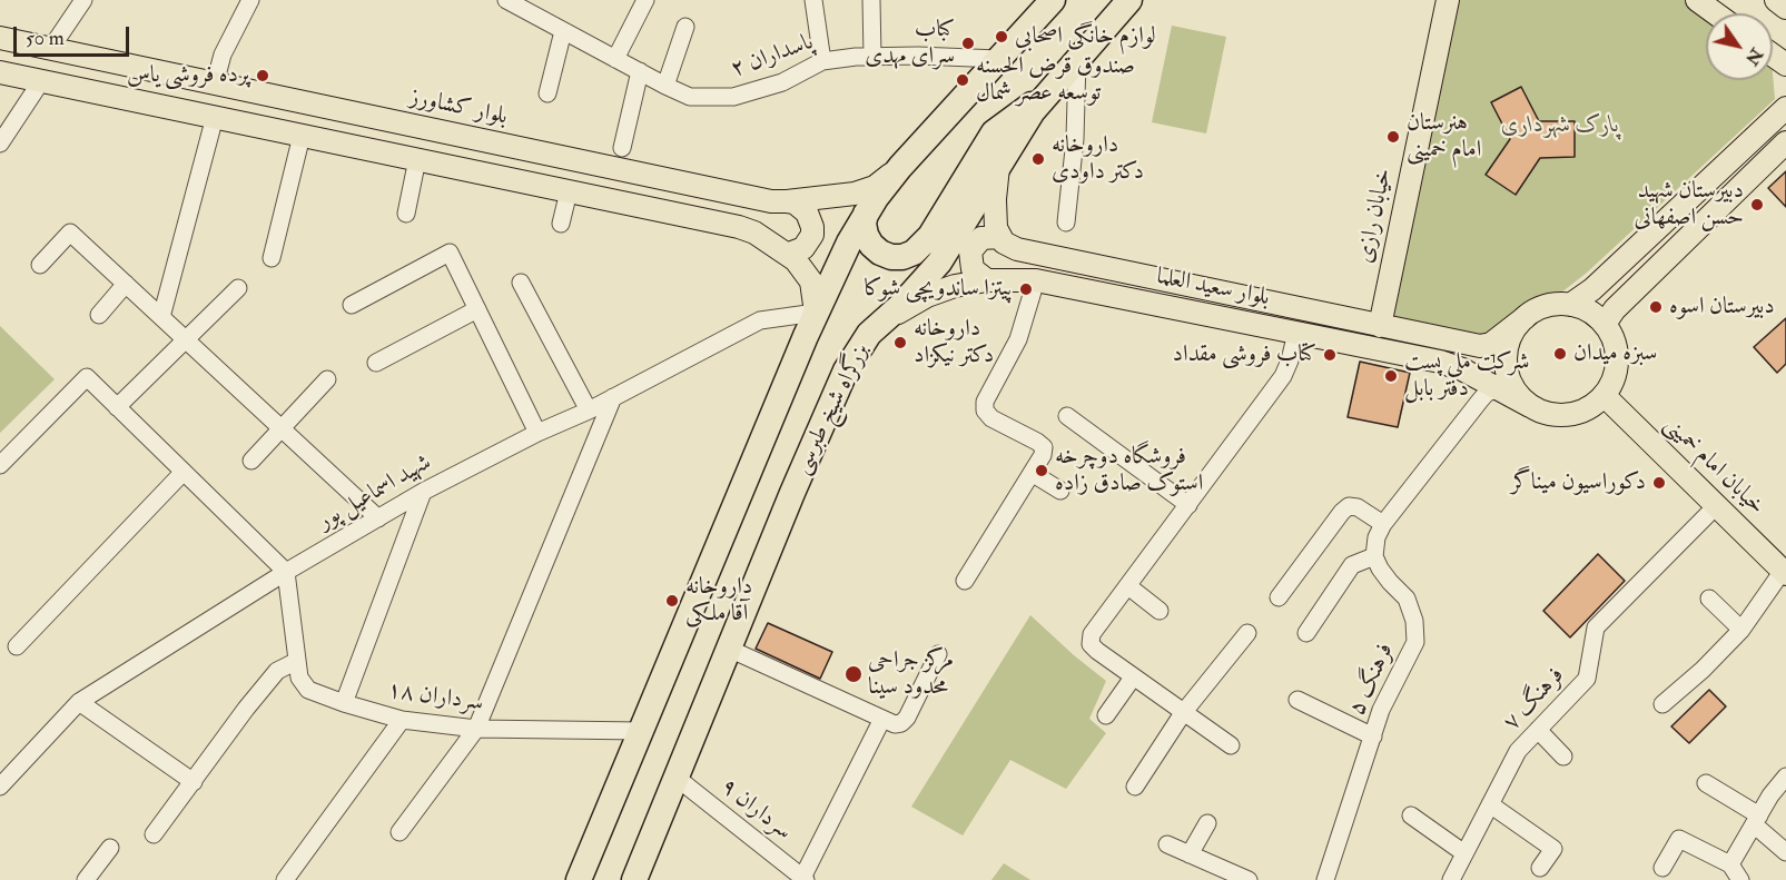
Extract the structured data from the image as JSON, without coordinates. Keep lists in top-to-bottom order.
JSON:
{
  "streets": {
    "highway": ["بزرگراه شیخ طبرسی"],
    "main road": [
      "بلوار کشاورز",
      "خیابان رازی",
      "بلوار سعید العلما",
      "خیابان امام خمینی"
    ],
    "street": [
      "پاسداران ۲",
      "شهید اسماعیل پور",
      "فرهنگ ۵",
      "سرداران ۱۸",
      "فرهنگ ۷",
      "سرداران ۹"
    ]
  },
  "crossings": [
    ["پاسداران ۲", "بزرگراه شیخ طبرسی"],
    ["بلوار کشاورز", "بزرگراه شیخ طبرسی"],
    ["خیابان رازی", "بلوار سعید العلما"],
    ["بلوار سعید العلما", "بزرگراه شیخ طبرسی"],
    ["بلوار سعید العلما", "خیابان امام خمینی"],
    ["بزرگراه شیخ طبرسی", "شهید اسماعیل پور"],
    ["بزرگراه شیخ طبرسی", "سرداران ۱۸"],
    ["بزرگراه شیخ طبرسی", "سرداران ۹"],
    ["خیابان امام خمینی", "فرهنگ ۷"],
    ["شهید اسماعیل پور", "سرداران ۱۸"]
  ],
  "parks": ["پارک شهرداری"],
  "places": [
    "لوازم خانگی اصحابی",
    "کباب سرای مهدی",
    "پرده فروشی یاس",
    "صندوق قرض الحسنه توسعه عصر شمال",
    "هنرستان امام خمینی",
    "داروخانه دکتر داودی",
    "دبیرستان شهید حسن اصفهانی",
    "پیتزا ساندویچی شوکا",
    "دبیرستان اسوه",
    "داروخانه دکتر نیکزاد",
    "سبزه میدان",
    "کتاب فروشی مقداد",
    "شرکت ملی پست دفتر بابل",
    "فروشگاه دوچرخه استوک صادق زاده",
    "دکوراسیون میناگر",
    "داروخانه آقا ملکی",
    "مرکز جراحی محدود سینا"
  ],
  "scale_bar": "50 m",
  "north": "bottom right"
}
